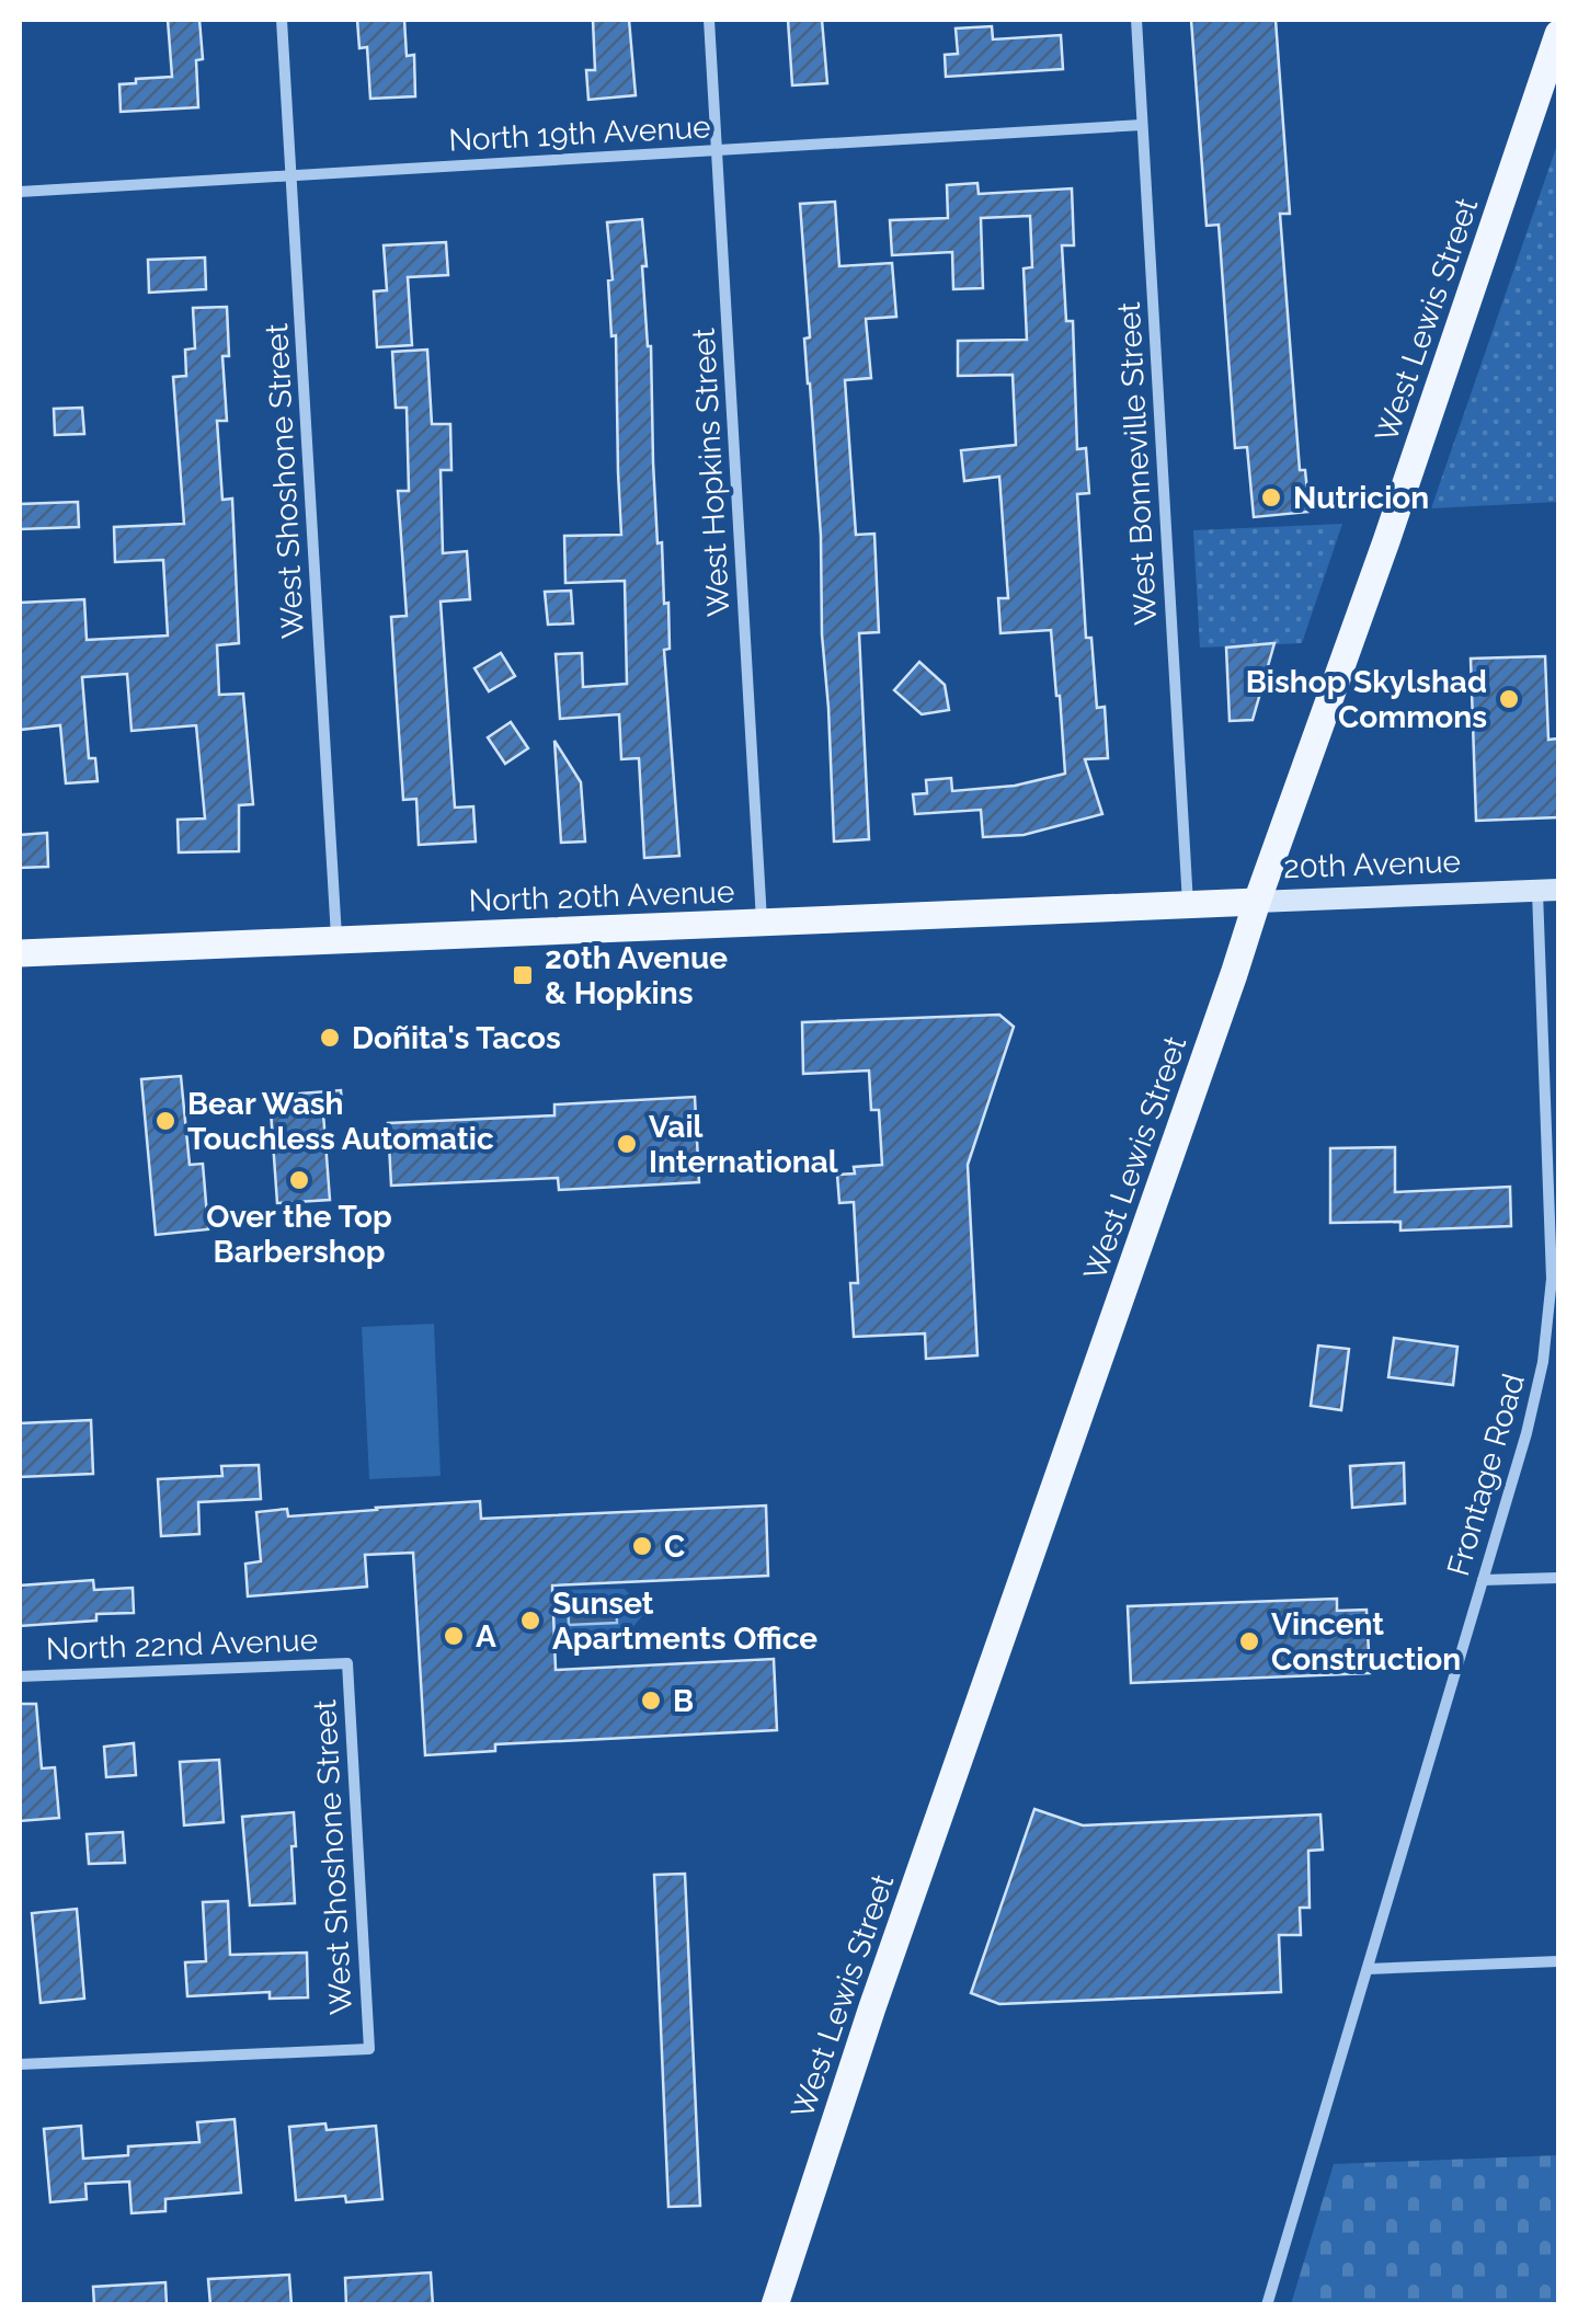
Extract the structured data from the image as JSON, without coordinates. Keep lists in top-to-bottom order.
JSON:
{
  "streets": {
    "main road": ["West Lewis Street", "20th Avenue", "North 20th Avenue"],
    "street": [
      "North 19th Avenue",
      "West Bonneville Street",
      "West Hopkins Street",
      "West Shoshone Street",
      "Frontage Road",
      "North 22nd Avenue"
    ]
  },
  "crossings": [
    ["North 19th Avenue", "West Bonneville Street"],
    ["North 19th Avenue", "West Hopkins Street"],
    ["North 19th Avenue", "West Shoshone Street"],
    ["West Lewis Street", "20th Avenue"],
    ["West Bonneville Street", "20th Avenue"],
    ["West Bonneville Street", "North 20th Avenue"],
    ["West Hopkins Street", "North 20th Avenue"],
    ["West Shoshone Street", "North 20th Avenue"],
    ["West Shoshone Street", "North 22nd Avenue"],
    ["20th Avenue", "North 20th Avenue"],
    ["20th Avenue", "Frontage Road"]
  ],
  "places": {
    "other": [
      "Nutricion",
      "Bishop Skylshad Commons",
      "Doñita's Tacos",
      "Bear Wash Touchless Automatic",
      "Vail International",
      "Over the Top Barbershop",
      "C",
      "Sunset Apartments Office",
      "A",
      "Vincent Construction",
      "B"
    ],
    "transit": ["20th Avenue & Hopkins"]
  }
}
